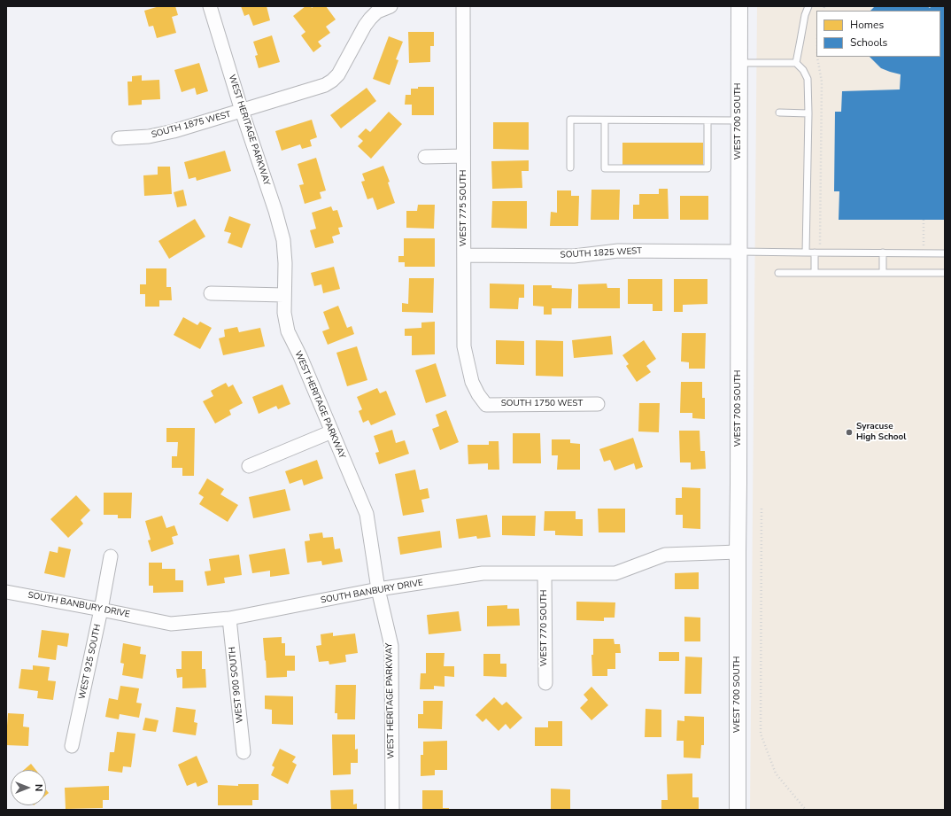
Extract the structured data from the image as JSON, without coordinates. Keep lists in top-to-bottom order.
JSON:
{
  "streets": {
    "street": [
      "WEST 700 SOUTH",
      "SOUTH 1875 WEST",
      "WEST HERITAGE PARKWAY",
      "WEST 775 SOUTH",
      "SOUTH 1825 WEST",
      "SOUTH 1750 WEST",
      "SOUTH BANBURY DRIVE",
      "WEST 770 SOUTH",
      "WEST 925 SOUTH",
      "WEST 900 SOUTH"
    ]
  },
  "crossings": [
    ["WEST 700 SOUTH", "SOUTH 1825 WEST"],
    ["WEST 700 SOUTH", "SOUTH BANBURY DRIVE"],
    ["SOUTH 1875 WEST", "WEST HERITAGE PARKWAY"],
    ["WEST HERITAGE PARKWAY", "SOUTH BANBURY DRIVE"],
    ["WEST 775 SOUTH", "SOUTH 1825 WEST"],
    ["WEST 775 SOUTH", "SOUTH 1750 WEST"],
    ["SOUTH BANBURY DRIVE", "WEST 770 SOUTH"],
    ["SOUTH BANBURY DRIVE", "WEST 925 SOUTH"],
    ["SOUTH BANBURY DRIVE", "WEST 900 SOUTH"]
  ],
  "places": ["Syracuse High School"],
  "legend": ["Homes", "Schools"],
  "north": "right"
}
